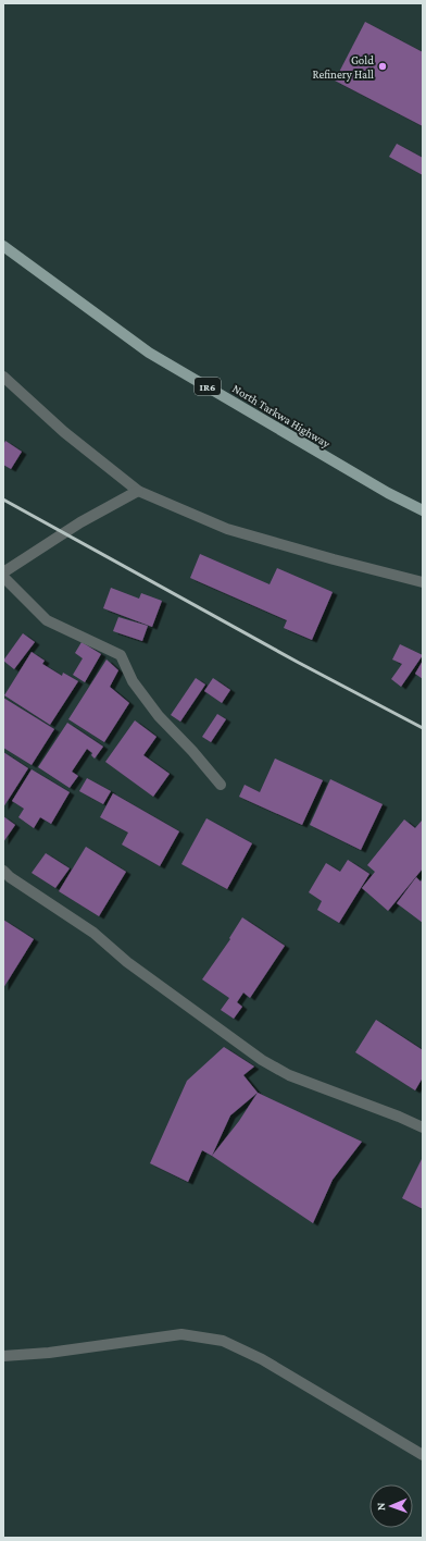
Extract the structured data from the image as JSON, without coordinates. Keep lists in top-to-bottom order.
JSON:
{
  "streets": {
    "main road": ["IR6", "North Tarkwa Highway"]
  },
  "places": ["Gold Refinery Hall"],
  "north": "left"
}
